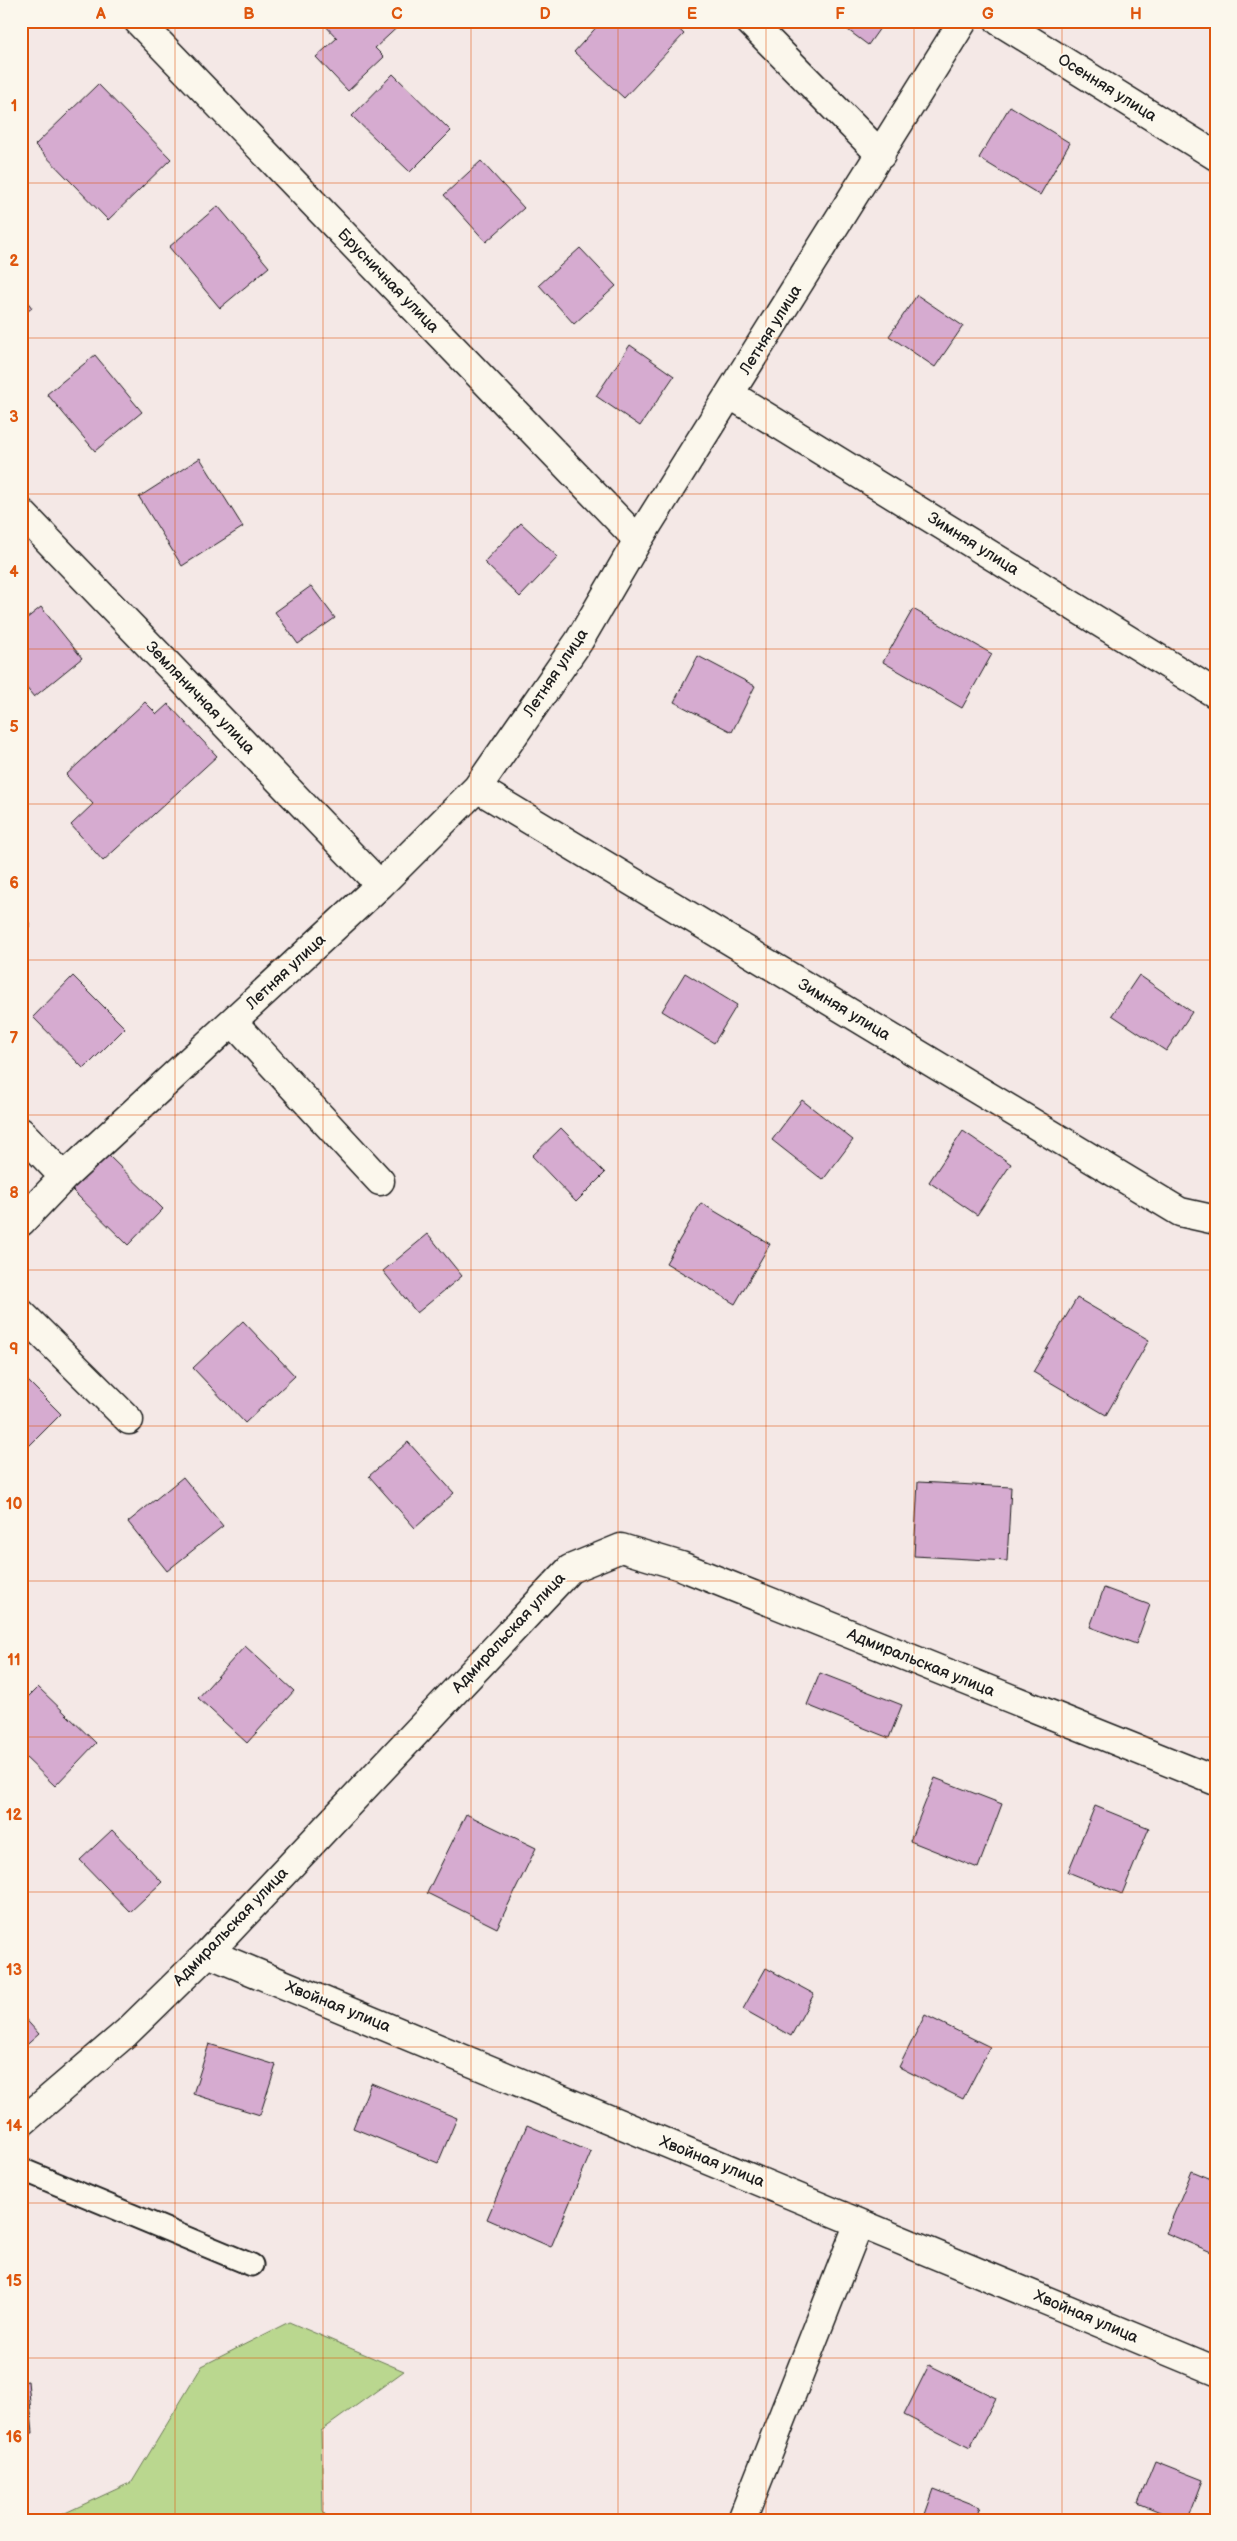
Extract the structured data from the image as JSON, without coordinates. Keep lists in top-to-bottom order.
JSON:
{
  "streets": {
    "street": [
      "Осенняя улица",
      "Брусничная улица",
      "Летняя улица",
      "Зимняя улица",
      "Земляничная улица",
      "Адмиральская улица",
      "Хвойная улица"
    ]
  },
  "crossings": [
    ["Брусничная улица", "Летняя улица"],
    ["Летняя улица", "Зимняя улица"],
    ["Летняя улица", "Земляничная улица"],
    ["Адмиральская улица", "Хвойная улица"]
  ],
  "grid": {
    "columns": [
      "A",
      "B",
      "C",
      "D",
      "E",
      "F",
      "G",
      "H"
    ],
    "rows": [
      "1",
      "2",
      "3",
      "4",
      "5",
      "6",
      "7",
      "8",
      "9",
      "10",
      "11",
      "12",
      "13",
      "14",
      "15",
      "16"
    ]
  }
}
